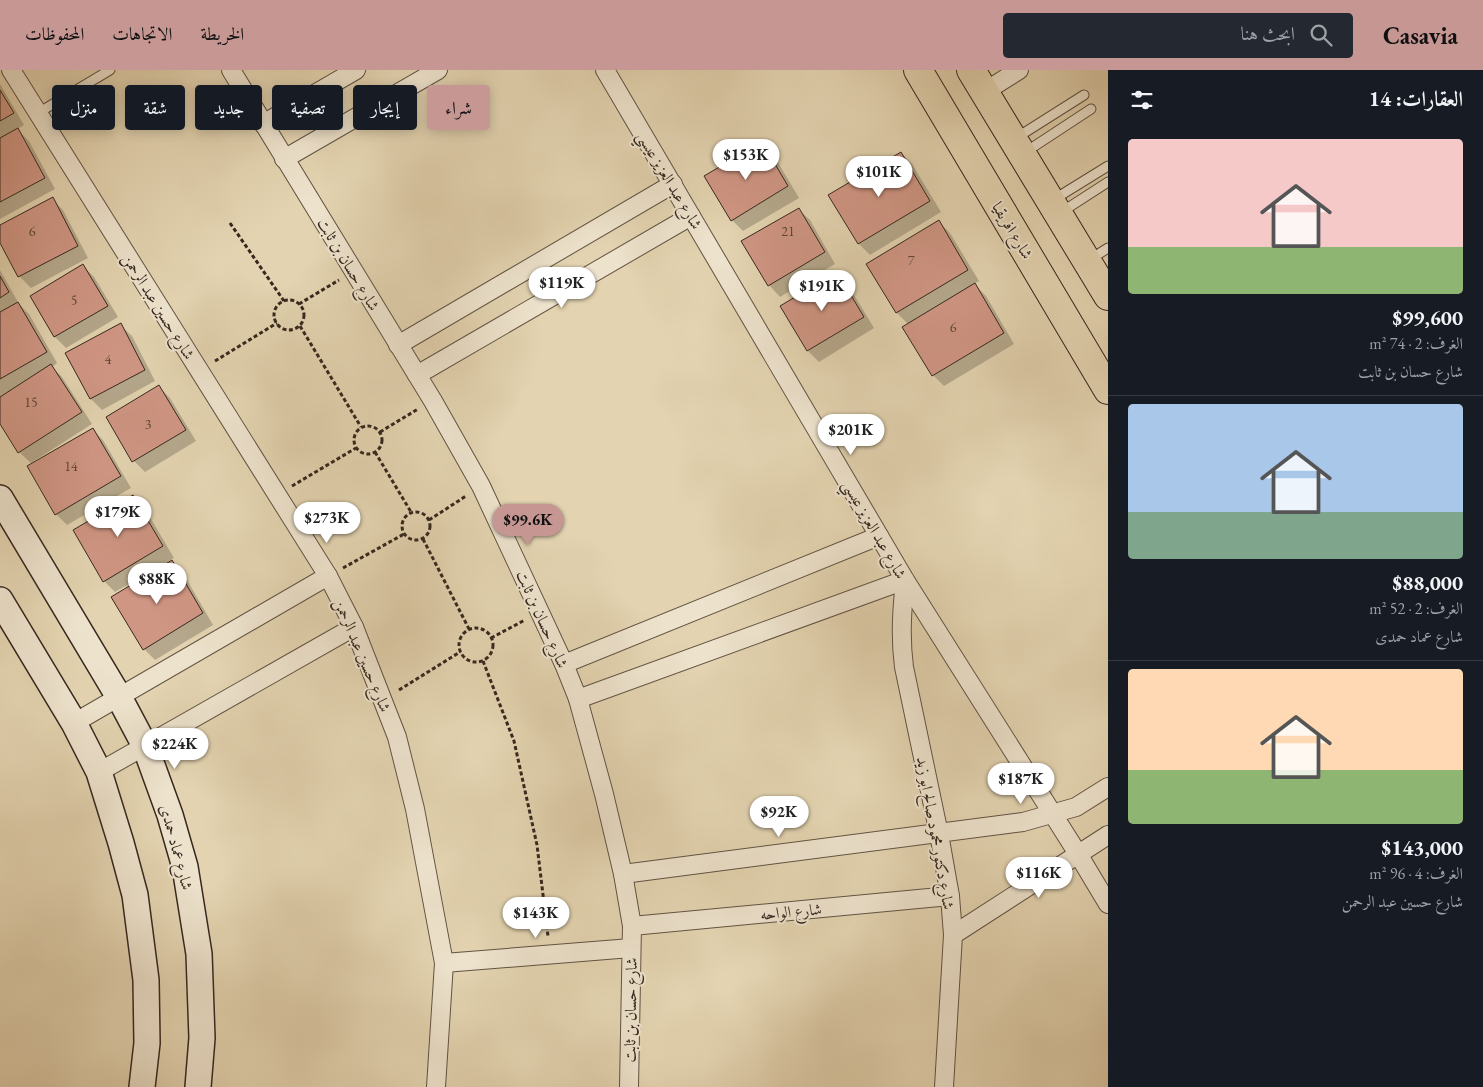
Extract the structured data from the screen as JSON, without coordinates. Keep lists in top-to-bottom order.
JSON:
{
  "streets": {
    "main road": ["شارع افريقيا"],
    "street": [
      "شارع عبد العزيز عيسي",
      "شارع حسان بن ثابت",
      "شارع حسين عبد الرحمن",
      "شارع دكتور محمود صالح ابو زيد",
      "شارع عماد حمدى",
      "شارع الواحه"
    ]
  },
  "crossings": [
    ["شارع عبد العزيز عيسي", "شارع دكتور محمود صالح ابو زيد"],
    ["شارع حسان بن ثابت", "شارع الواحه"],
    ["شارع دكتور محمود صالح ابو زيد", "شارع الواحه"]
  ],
  "house_numbers": [
    "6",
    "21",
    "7",
    "5",
    "6",
    "4",
    "15",
    "3",
    "14"
  ],
  "page": {
    "header": "Casavia",
    "search": "ابحث هنا",
    "nav": ["الخريطة", "الاتجاهات", "المحفوظات"],
    "heading": "العقارات: 14",
    "chip": [
      "شراء",
      "إيجار",
      "تصفية",
      "جديد",
      "شقة",
      "منزل"
    ],
    "list": [
      {
        "name": "$99,600",
        "note": "الغرف: 2 · 74 m² · شارع حسان بن ثابت"
      },
      {
        "name": "$88,000",
        "note": "الغرف: 2 · 52 m² · شارع عماد حمدى"
      },
      {
        "name": "$143,000",
        "note": "الغرف: 4 · 96 m² · شارع حسين عبد الرحمن"
      }
    ],
    "price": [
      "$153K",
      "$101K",
      "$119K",
      "$191K",
      "$201K",
      "$179K",
      "$273K",
      "$99.6K",
      "$88K",
      "$224K",
      "$187K",
      "$92K",
      "$116K",
      "$143K"
    ]
  }
}
